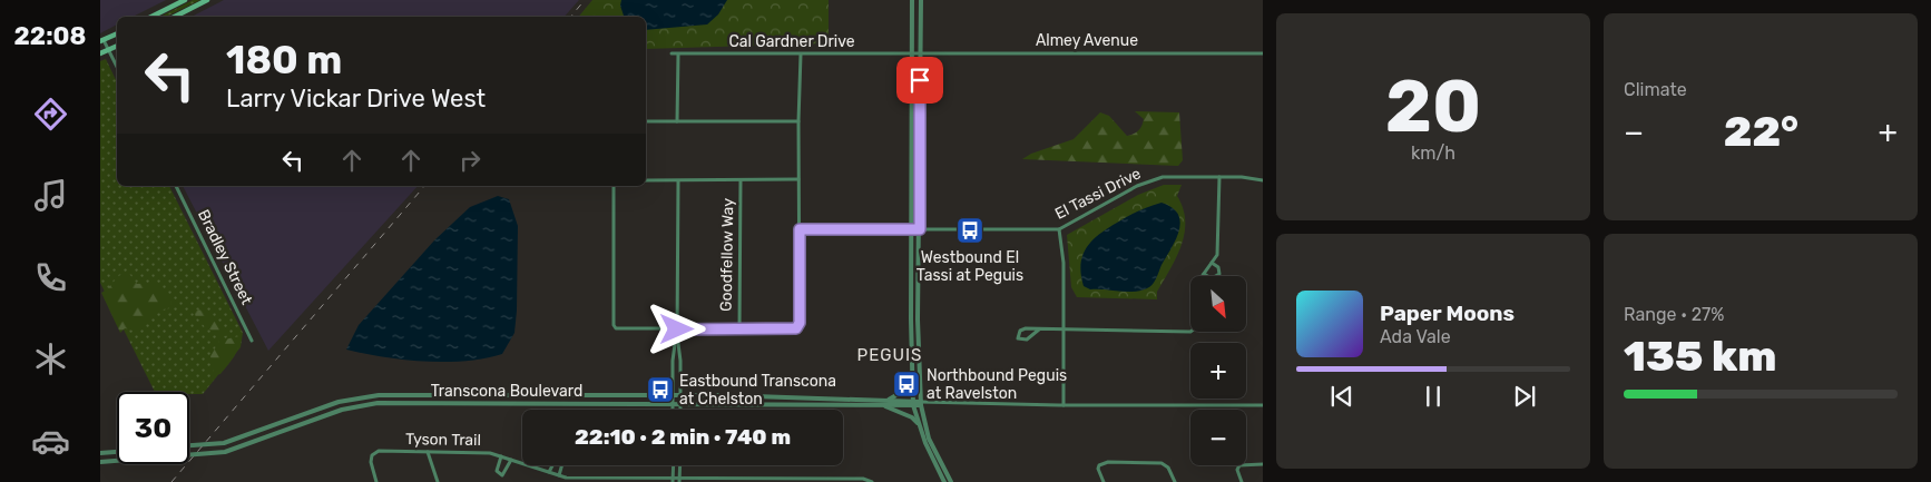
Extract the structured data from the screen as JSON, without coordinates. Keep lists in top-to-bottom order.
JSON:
{
  "streets": {
    "street": [
      "Almey Avenue",
      "Cal Gardner Drive",
      "El Tassi Drive",
      "Goodfellow Way",
      "Bradley Street",
      "Transcona Boulevard",
      "Tyson Trail"
    ]
  },
  "crossings": [
    ["Almey Avenue", "Cal Gardner Drive"]
  ],
  "districts": ["PEGUIS"],
  "places": {
    "bus stop": ["Westbound El Tassi at Peguis", "Northbound Peguis at Ravelston", "Eastbound Transcona at Chelston"]
  },
  "north": "bottom right",
  "page": {
    "tabs": "22:08",
    "tile": [
      ["20", "km/h"],
      "Climate",
      ["Range · 27%", "135 km"]
    ],
    "turn": ["180 m", "Larry Vickar Drive West"],
    "heat": ["−", "22°", "+"],
    "map_buttons": ["+", "−"],
    "song": ["Paper Moons", "Ada Vale"],
    "limit": "30",
    "trip": "22:10 · 2 min · 740 m"
  }
}
